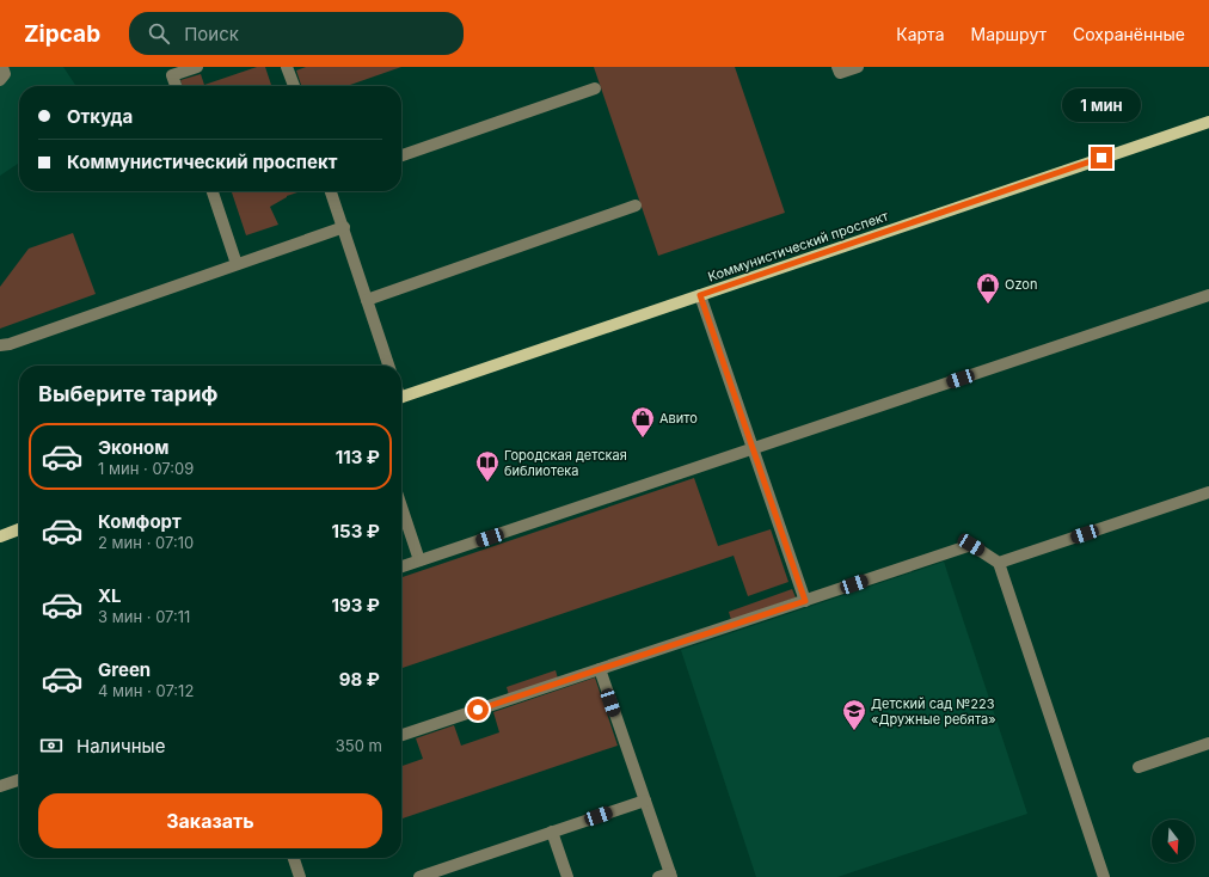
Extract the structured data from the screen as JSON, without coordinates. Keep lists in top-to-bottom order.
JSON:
{
  "streets": {
    "main road": ["Коммунистический проспект"]
  },
  "places": {
    "shop": ["Ozon", "Авито"],
    "library": ["Городская детская библиотека"],
    "school or university": ["Детский сад №223 «Дружные ребята»"]
  },
  "north": "bottom",
  "page": {
    "header": "Zipcab",
    "search": "Поиск",
    "nav": ["Карта", "Маршрут", "Сохранённые"],
    "banner": ["Откуда", "Коммунистический проспект"],
    "bubble": "1 мин",
    "heading": "Выберите тариф",
    "list": [
      {
        "name": "Эконом",
        "note": "1 мин · 07:09",
        "value": "113 ₽"
      },
      {
        "name": "Комфорт",
        "note": "2 мин · 07:10",
        "value": "153 ₽"
      },
      {
        "name": "XL",
        "note": "3 мин · 07:11",
        "value": "193 ₽"
      },
      {
        "name": "Green",
        "note": "4 мин · 07:12",
        "value": "98 ₽"
      }
    ],
    "pay": ["Наличные", "350 m"],
    "buttons": "Заказать"
  }
}
